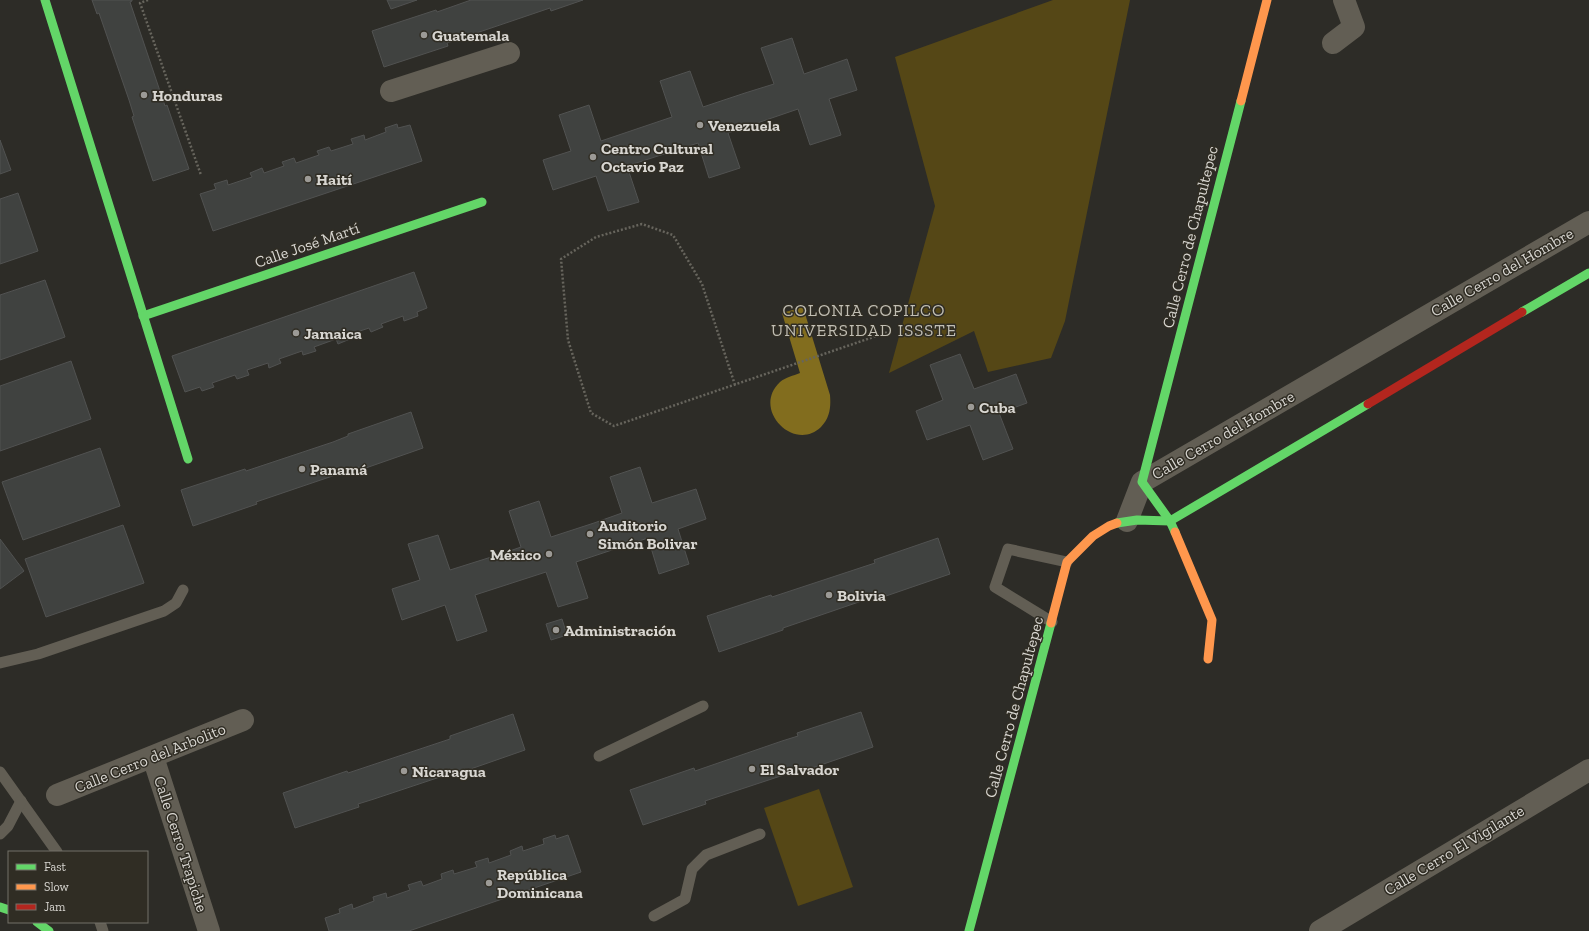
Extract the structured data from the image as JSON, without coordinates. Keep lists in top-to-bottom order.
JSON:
{
  "streets": {
    "street": [
      "Calle Cerro de Chapultepec",
      "Calle José Martí",
      "Calle Cerro del Hombre",
      "Calle Cerro del Arbolito",
      "Calle Cerro Trapiche",
      "Calle Cerro El Vigilante"
    ]
  },
  "crossings": [
    ["Calle Cerro de Chapultepec", "Calle Cerro del Hombre"],
    ["Calle Cerro del Arbolito", "Calle Cerro Trapiche"]
  ],
  "districts": ["COLONIA COPILCO UNIVERSIDAD ISSSTE"],
  "places": [
    "Guatemala",
    "Honduras",
    "Venezuela",
    "Centro Cultural Octavio Paz",
    "Haití",
    "Jamaica",
    "Cuba",
    "Panamá",
    "Auditorio Simón Bolivar",
    "México",
    "Bolivia",
    "Administración",
    "El Salvador",
    "Nicaragua",
    "República Dominicana"
  ],
  "legend": ["Fast", "Slow", "Jam"]
}
